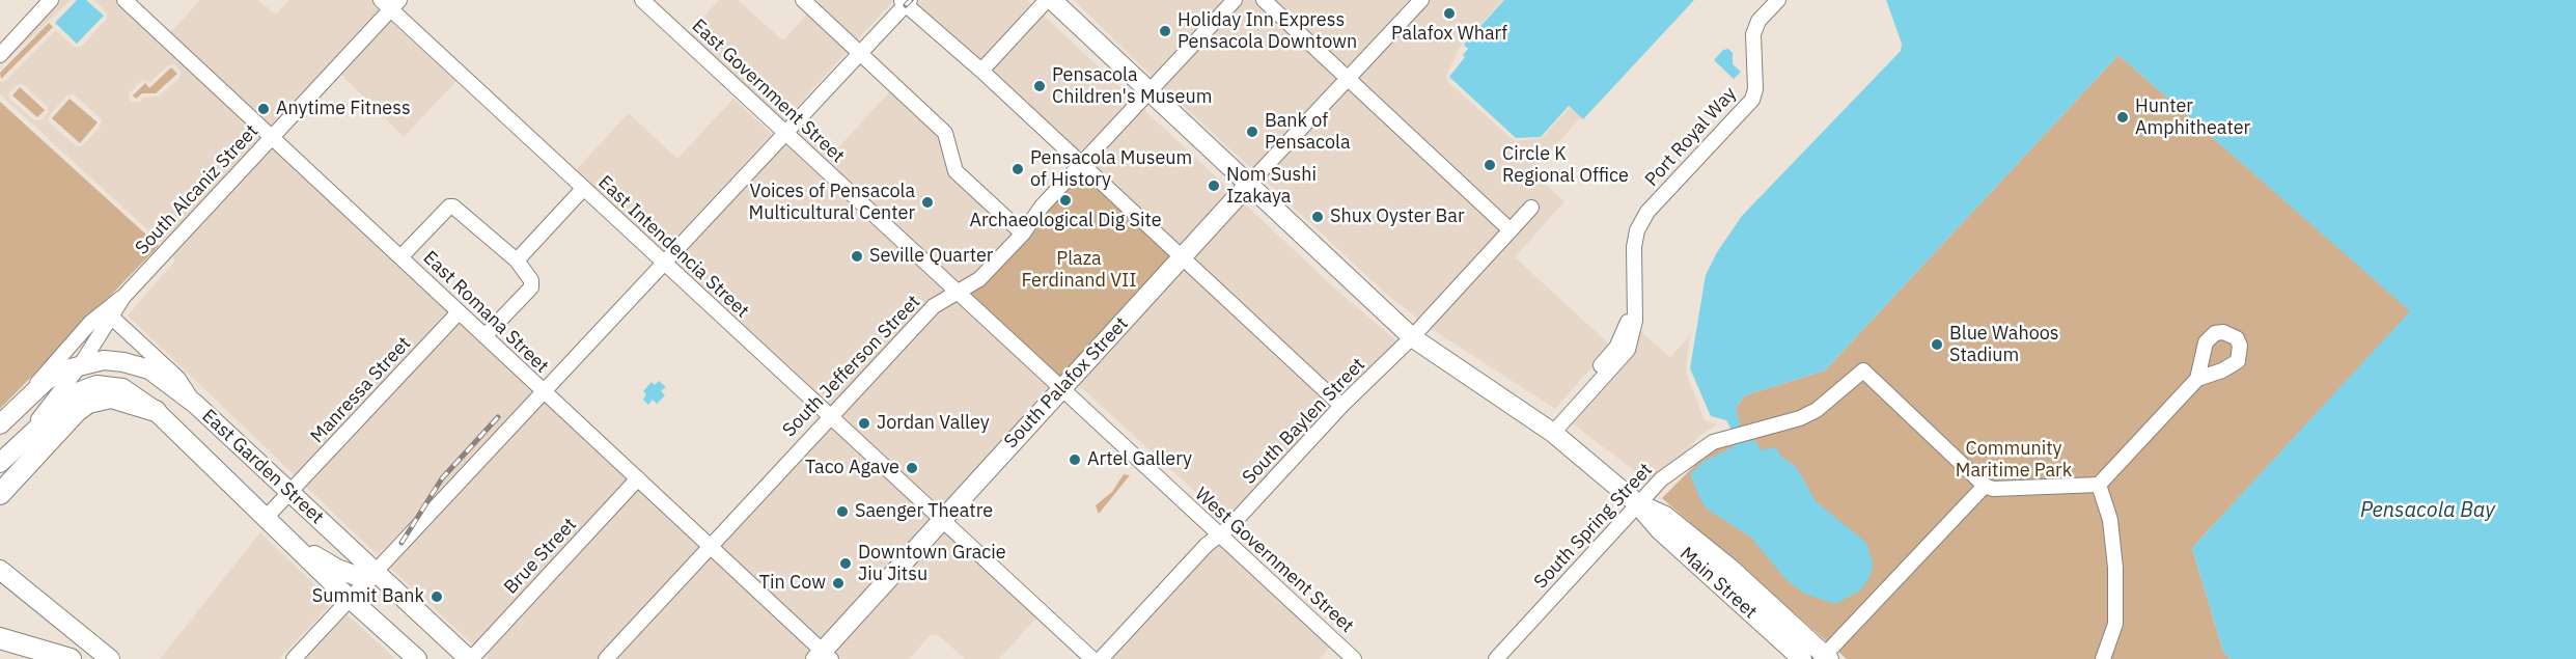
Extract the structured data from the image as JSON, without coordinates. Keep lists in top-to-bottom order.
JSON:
{
  "streets": {
    "main road": ["South Palafox Street", "East Garden Street", "Main Street"],
    "street": [
      "East Government Street",
      "Port Royal Way",
      "South Alcaniz Street",
      "East Intendencia Street",
      "East Romana Street",
      "South Jefferson Street",
      "Manressa Street",
      "South Baylen Street",
      "South Spring Street",
      "Brue Street",
      "West Government Street"
    ]
  },
  "crossings": [
    ["East Government Street", "South Jefferson Street"],
    ["East Government Street", "South Palafox Street"],
    ["East Government Street", "West Government Street"],
    ["South Alcaniz Street", "East Intendencia Street"],
    ["South Alcaniz Street", "East Romana Street"],
    ["East Intendencia Street", "South Jefferson Street"],
    ["East Intendencia Street", "South Palafox Street"],
    ["East Romana Street", "South Jefferson Street"],
    ["East Romana Street", "South Palafox Street"],
    ["East Romana Street", "Manressa Street"],
    ["East Romana Street", "Brue Street"],
    ["South Palafox Street", "West Government Street"],
    ["Manressa Street", "East Garden Street"],
    ["South Baylen Street", "West Government Street"],
    ["South Spring Street", "Main Street"]
  ],
  "water": ["Pensacola Bay"],
  "parks": ["Plaza Ferdinand VII", "Community Maritime Park"],
  "places": [
    "Palafox Wharf",
    "Holiday Inn Express Pensacola Downtown",
    "Pensacola Children's Museum",
    "Anytime Fitness",
    "Hunter Amphitheater",
    "Bank of Pensacola",
    "Circle K Regional Office",
    "Pensacola Museum of History",
    "Nom Sushi Izakaya",
    "Archaeological Dig Site",
    "Voices of Pensacola Multicultural Center",
    "Shux Oyster Bar",
    "Seville Quarter",
    "Blue Wahoos Stadium",
    "Jordan Valley",
    "Artel Gallery",
    "Taco Agave",
    "Saenger Theatre",
    "Downtown Gracie Jiu Jitsu",
    "Tin Cow",
    "Summit Bank"
  ]
}
